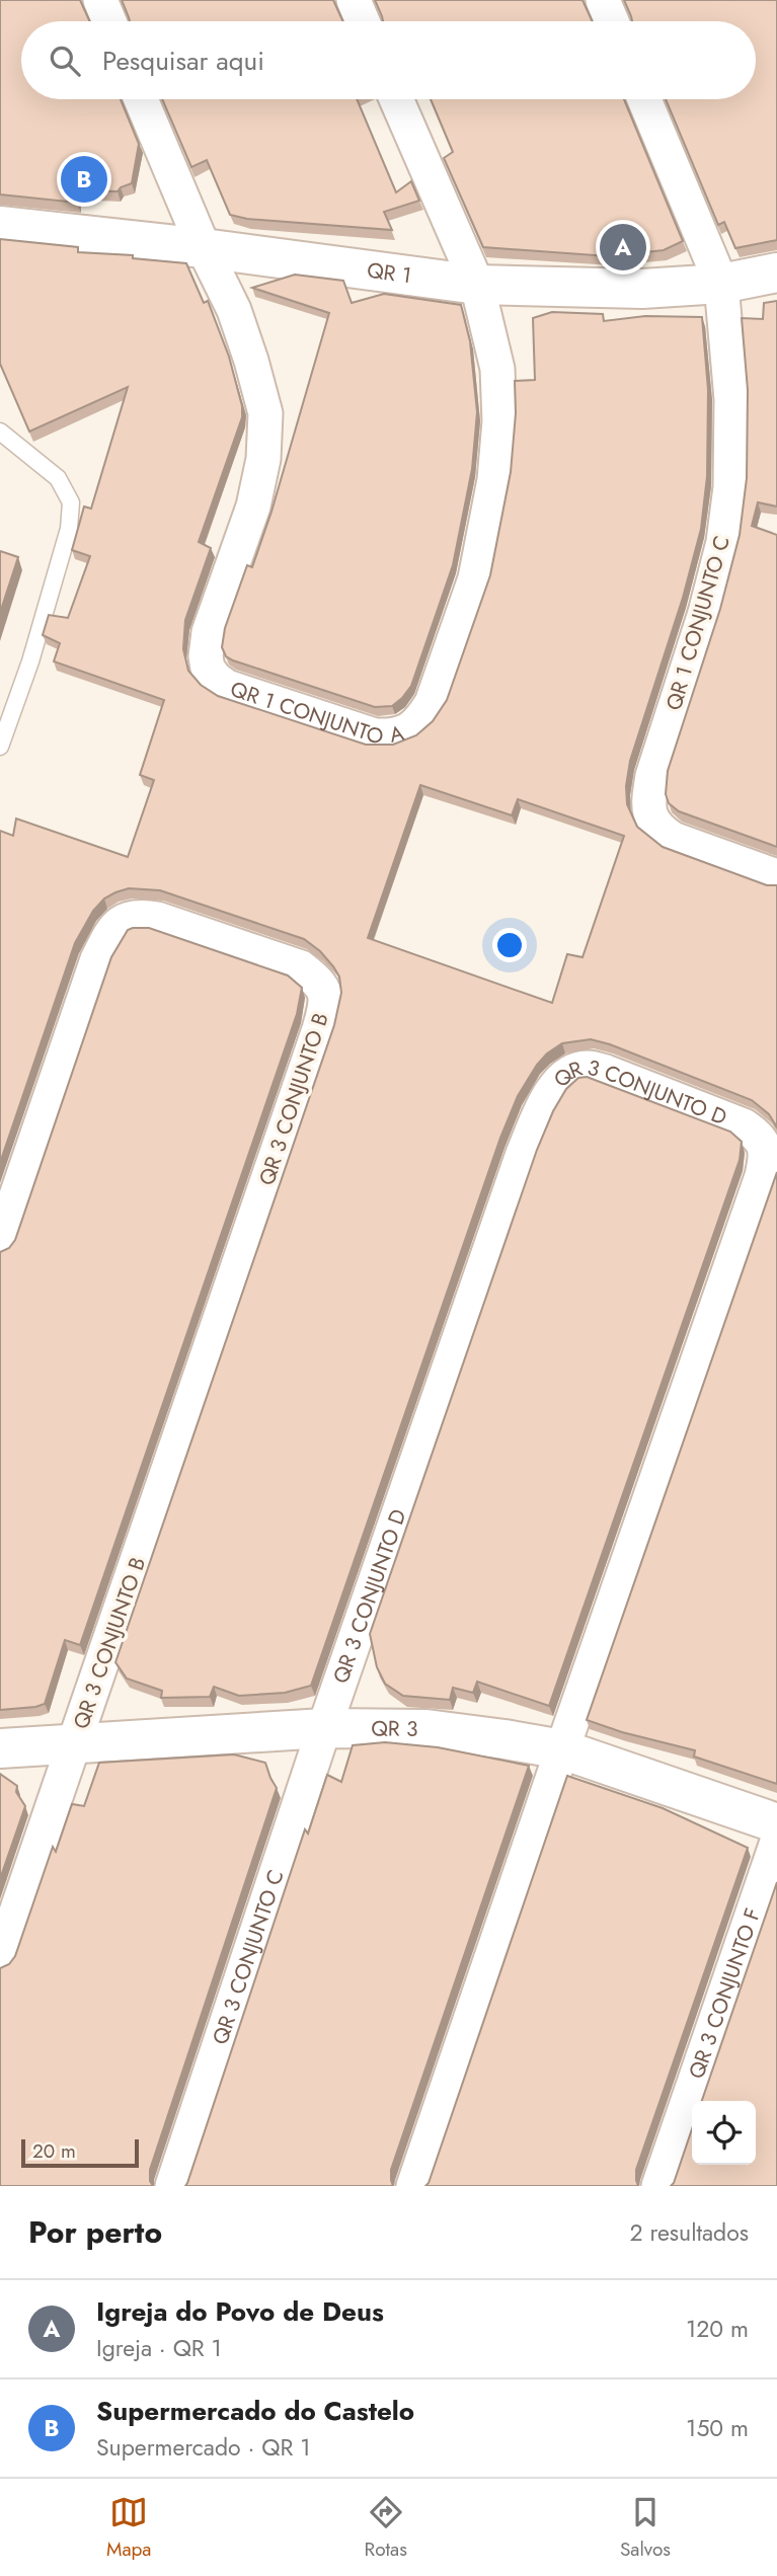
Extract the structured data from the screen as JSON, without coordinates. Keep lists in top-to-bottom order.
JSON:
{
  "streets": {
    "street": [
      "QR 1",
      "QR 1 CONJUNTO C",
      "QR 1 CONJUNTO A",
      "QR 3 CONJUNTO B",
      "QR 3 CONJUNTO D",
      "QR 3",
      "QR 3 CONJUNTO C",
      "QR 3 CONJUNTO F"
    ]
  },
  "crossings": [
    ["QR 1", "QR 1 CONJUNTO C"],
    ["QR 1", "QR 1 CONJUNTO A"],
    ["QR 3 CONJUNTO B", "QR 3"],
    ["QR 3 CONJUNTO D", "QR 3"],
    ["QR 3 CONJUNTO D", "QR 3 CONJUNTO C"],
    ["QR 3", "QR 3 CONJUNTO C"]
  ],
  "scale_bar": "20 m",
  "page": {
    "search": "Pesquisar aqui",
    "pins": ["B", "A"],
    "scale": "20 m",
    "heading": ["Por perto", "2 resultados"],
    "list": [
      {
        "mark": "A",
        "name": "Igreja do Povo de Deus",
        "note": "Igreja · QR 1",
        "value": "120 m"
      },
      {
        "mark": "B",
        "name": "Supermercado do Castelo",
        "note": "Supermercado · QR 1",
        "value": "150 m"
      }
    ],
    "nav": ["Mapa", "Rotas", "Salvos"]
  }
}
